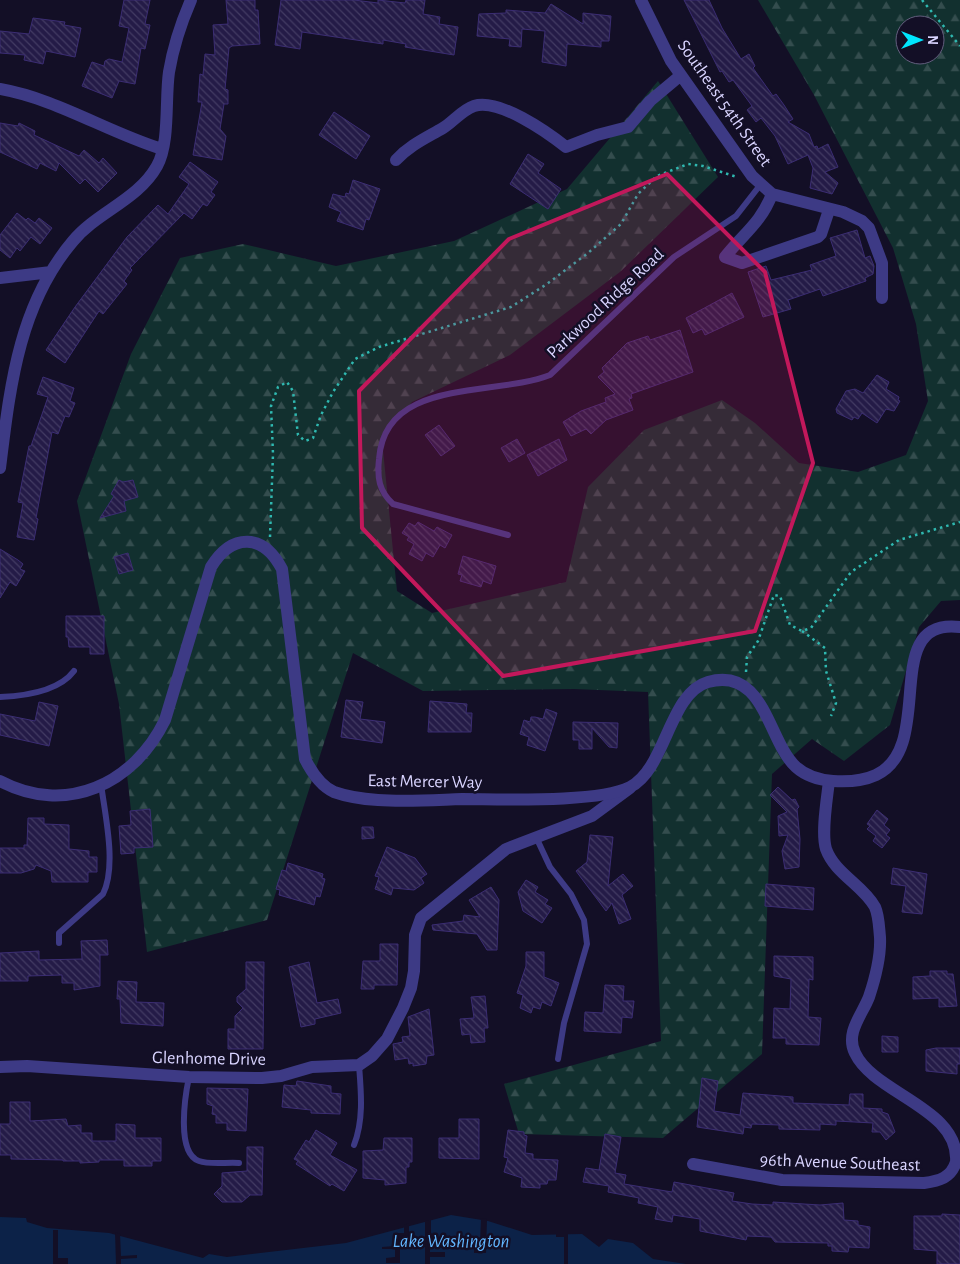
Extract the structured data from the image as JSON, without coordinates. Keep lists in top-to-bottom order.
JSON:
{
  "streets": {
    "street": [
      "Southeast 54th Street",
      "East Mercer Way",
      "Glenhome Drive",
      "96th Avenue Southeast"
    ],
    "lane": ["Parkwood Ridge Road"]
  },
  "crossings": [
    ["Southeast 54th Street", "Parkwood Ridge Road"]
  ],
  "water": ["Lake Washington"],
  "north": "right"
}
